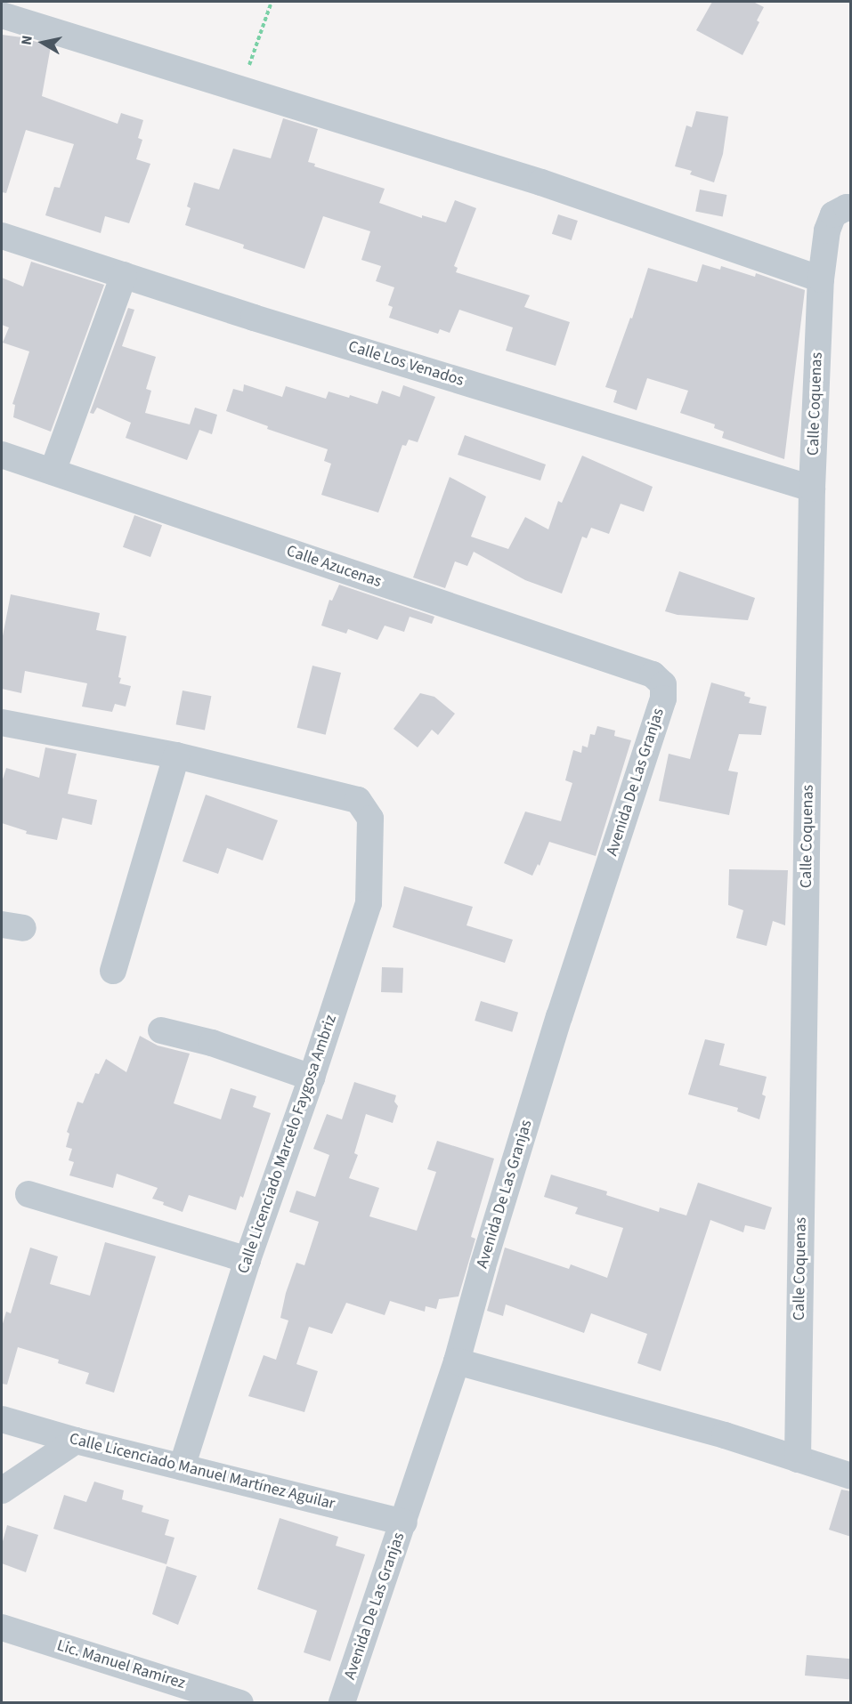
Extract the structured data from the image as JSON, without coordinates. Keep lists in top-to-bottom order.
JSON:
{
  "streets": {
    "street": [
      "Calle Los Venados",
      "Calle Coquenas",
      "Calle Azucenas",
      "Avenida De Las Granjas",
      "Calle Licenciado Marcelo Faygosa Ambriz",
      "Calle Licenciado Manuel Martínez Aguilar",
      "Lic. Manuel Ramirez"
    ]
  },
  "crossings": [
    ["Calle Los Venados", "Calle Coquenas"],
    ["Calle Azucenas", "Avenida De Las Granjas"],
    ["Avenida De Las Granjas", "Calle Licenciado Manuel Martínez Aguilar"],
    ["Calle Licenciado Marcelo Faygosa Ambriz", "Calle Licenciado Manuel Martínez Aguilar"]
  ],
  "north": "left"
}
